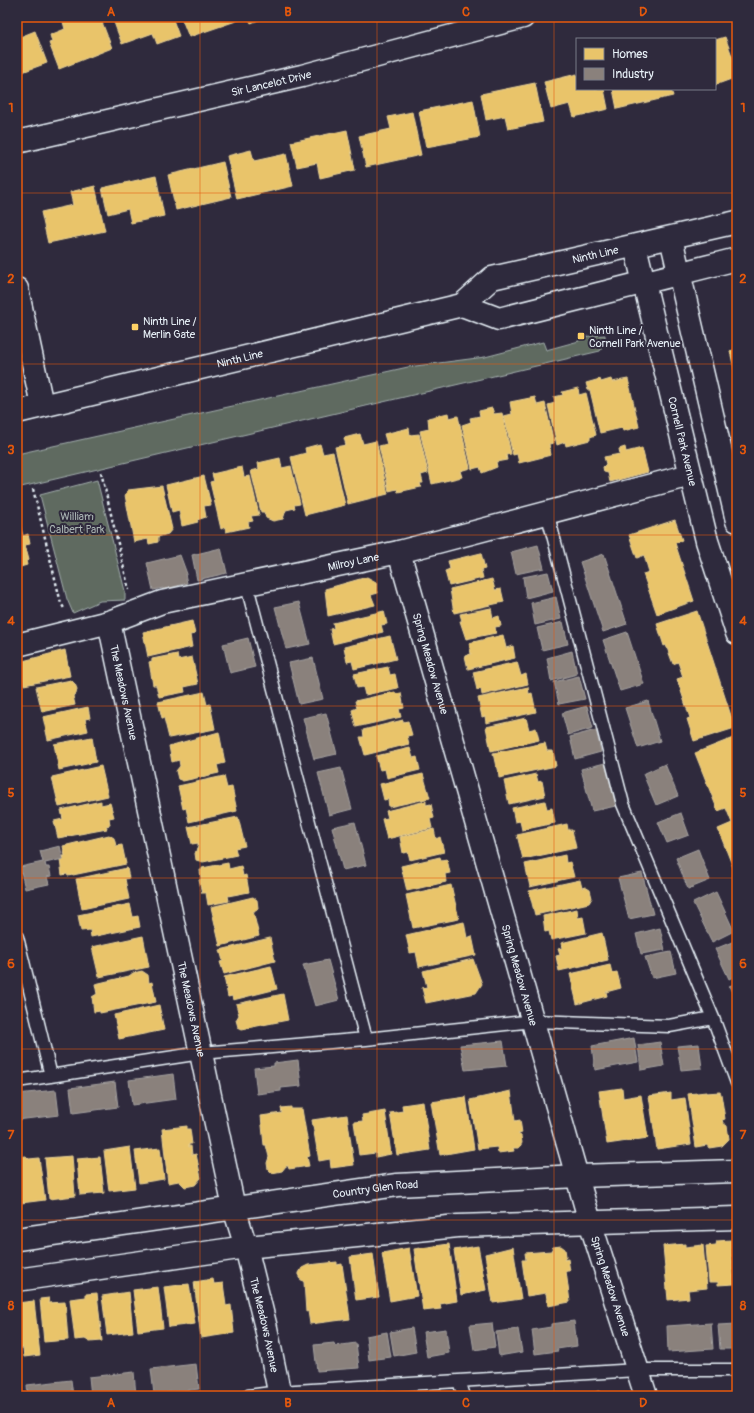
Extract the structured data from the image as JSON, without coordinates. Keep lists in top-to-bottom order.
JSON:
{
  "streets": {
    "street": [
      "Sir Lancelot Drive",
      "Ninth Line",
      "Cornell Park Avenue",
      "Milroy Lane",
      "Spring Meadow Avenue",
      "The Meadows Avenue",
      "Country Glen Road"
    ]
  },
  "crossings": [
    ["Ninth Line", "Cornell Park Avenue"],
    ["Cornell Park Avenue", "Milroy Lane"],
    ["Milroy Lane", "Spring Meadow Avenue"],
    ["Milroy Lane", "The Meadows Avenue"],
    ["Spring Meadow Avenue", "Country Glen Road"],
    ["The Meadows Avenue", "Country Glen Road"]
  ],
  "parks": ["William Calbert Park"],
  "places": {
    "transit": ["Ninth Line / Merlin Gate", "Ninth Line / Cornell Park Avenue"]
  },
  "legend": ["Homes", "Industry"],
  "grid": {
    "columns": [
      "A",
      "B",
      "C",
      "D"
    ],
    "rows": [
      "1",
      "2",
      "3",
      "4",
      "5",
      "6",
      "7",
      "8"
    ]
  }
}
